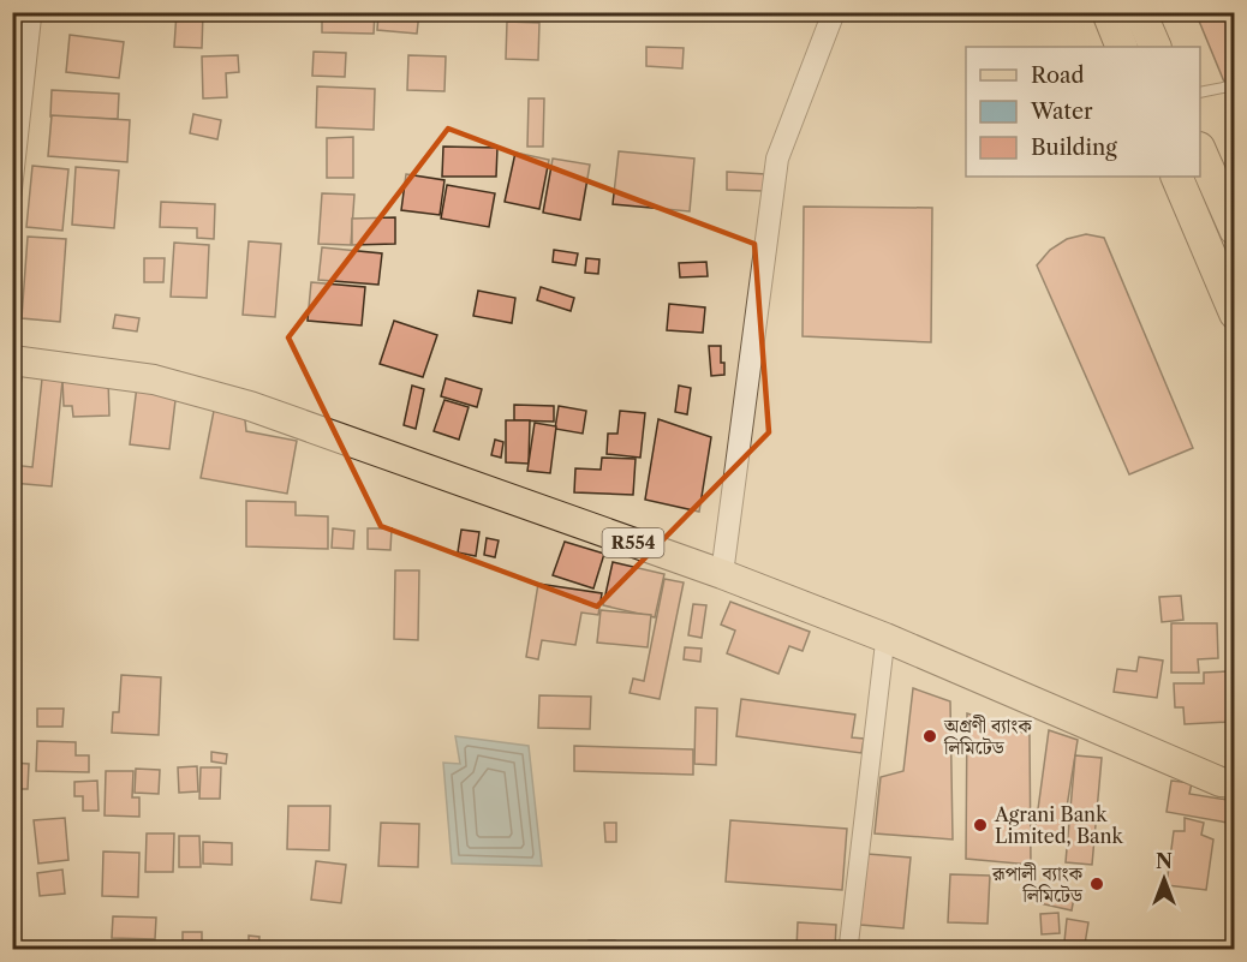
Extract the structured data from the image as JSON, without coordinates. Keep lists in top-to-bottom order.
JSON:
{
  "streets": {
    "main road": ["R554"]
  },
  "places": ["অগ্রণী ব্যাংক লিমিটেড", "Agrani Bank Limited, Bank", "রূপালী ব্যাংক লিমিটেড"],
  "legend": ["Road", "Water", "Building"],
  "north": "top"
}
